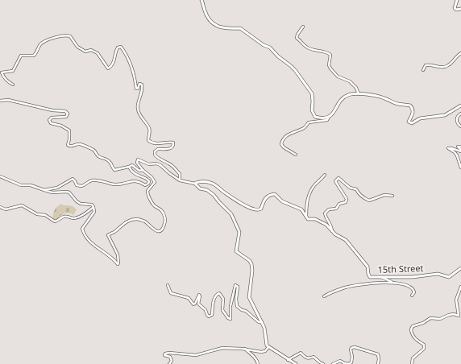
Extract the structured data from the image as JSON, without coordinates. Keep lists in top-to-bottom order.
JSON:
{
  "streets": {
    "street": ["15th Street"]
  }
}
